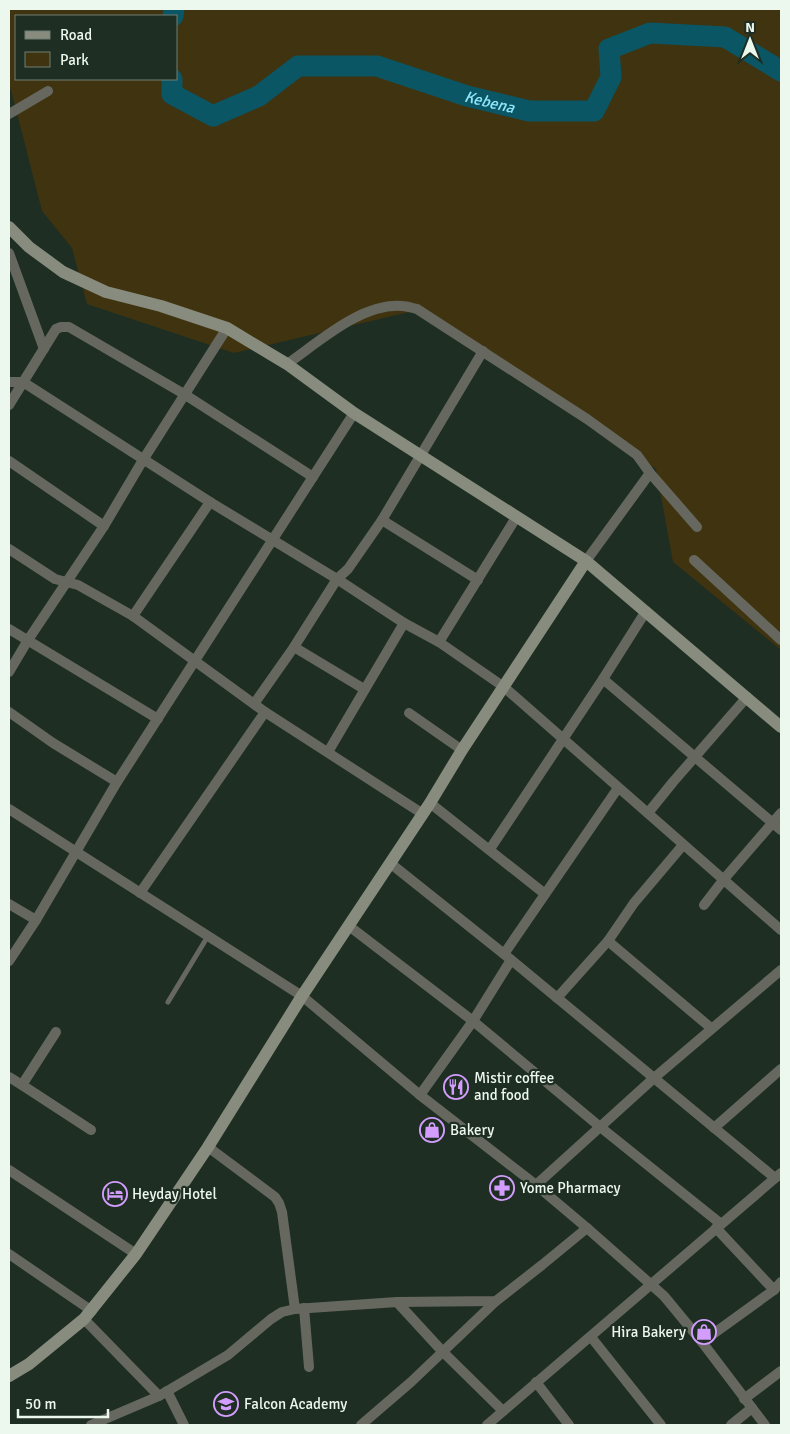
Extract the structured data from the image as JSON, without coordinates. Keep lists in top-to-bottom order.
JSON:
{
  "water": ["Kebena"],
  "places": {
    "restaurant": ["Mistir coffee and food"],
    "shop": ["Bakery", "Hira Bakery"],
    "pharmacy": ["Yome Pharmacy"],
    "hotel": ["Heyday Hotel"],
    "school or university": ["Falcon Academy"]
  },
  "legend": ["Road", "Park"],
  "scale_bar": "50 m",
  "north": "top"
}
